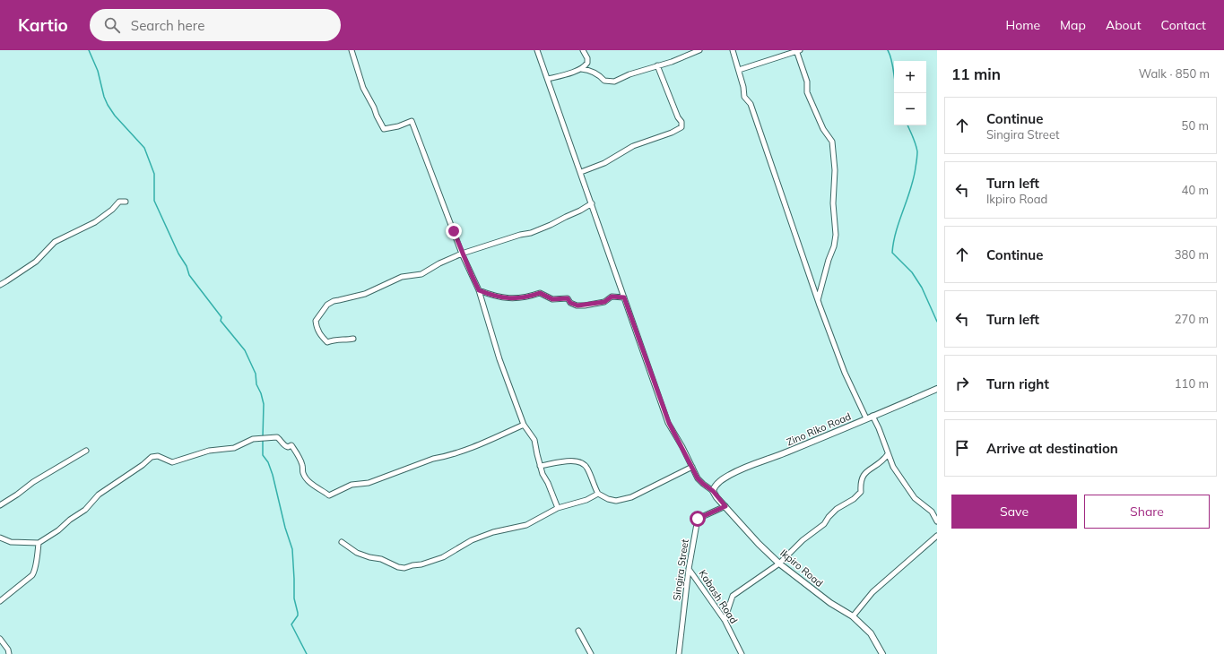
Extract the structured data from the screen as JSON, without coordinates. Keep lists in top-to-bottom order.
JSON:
{
  "streets": {
    "street": [
      "Zino Riko Road",
      "Ikpiro Road",
      "Singira Street",
      "Kabash Road"
    ]
  },
  "crossings": [
    ["Zino Riko Road", "Ikpiro Road"],
    ["Ikpiro Road", "Singira Street"],
    ["Singira Street", "Kabash Road"]
  ],
  "page": {
    "header": "Kartio",
    "search": "Search here",
    "nav": [
      "Home",
      "Map",
      "About",
      "Contact"
    ],
    "heading": ["11 min", "Walk · 850 m"],
    "map_buttons": ["+", "−"],
    "list": [
      ["Continue", "Singira Street", "50 m"],
      ["Turn left", "Ikpiro Road", "40 m"],
      ["Continue", "380 m"],
      ["Turn left", "270 m"],
      ["Turn right", "110 m"],
      "Arrive at destination"
    ],
    "buttons": ["Save", "Share"]
  }
}
